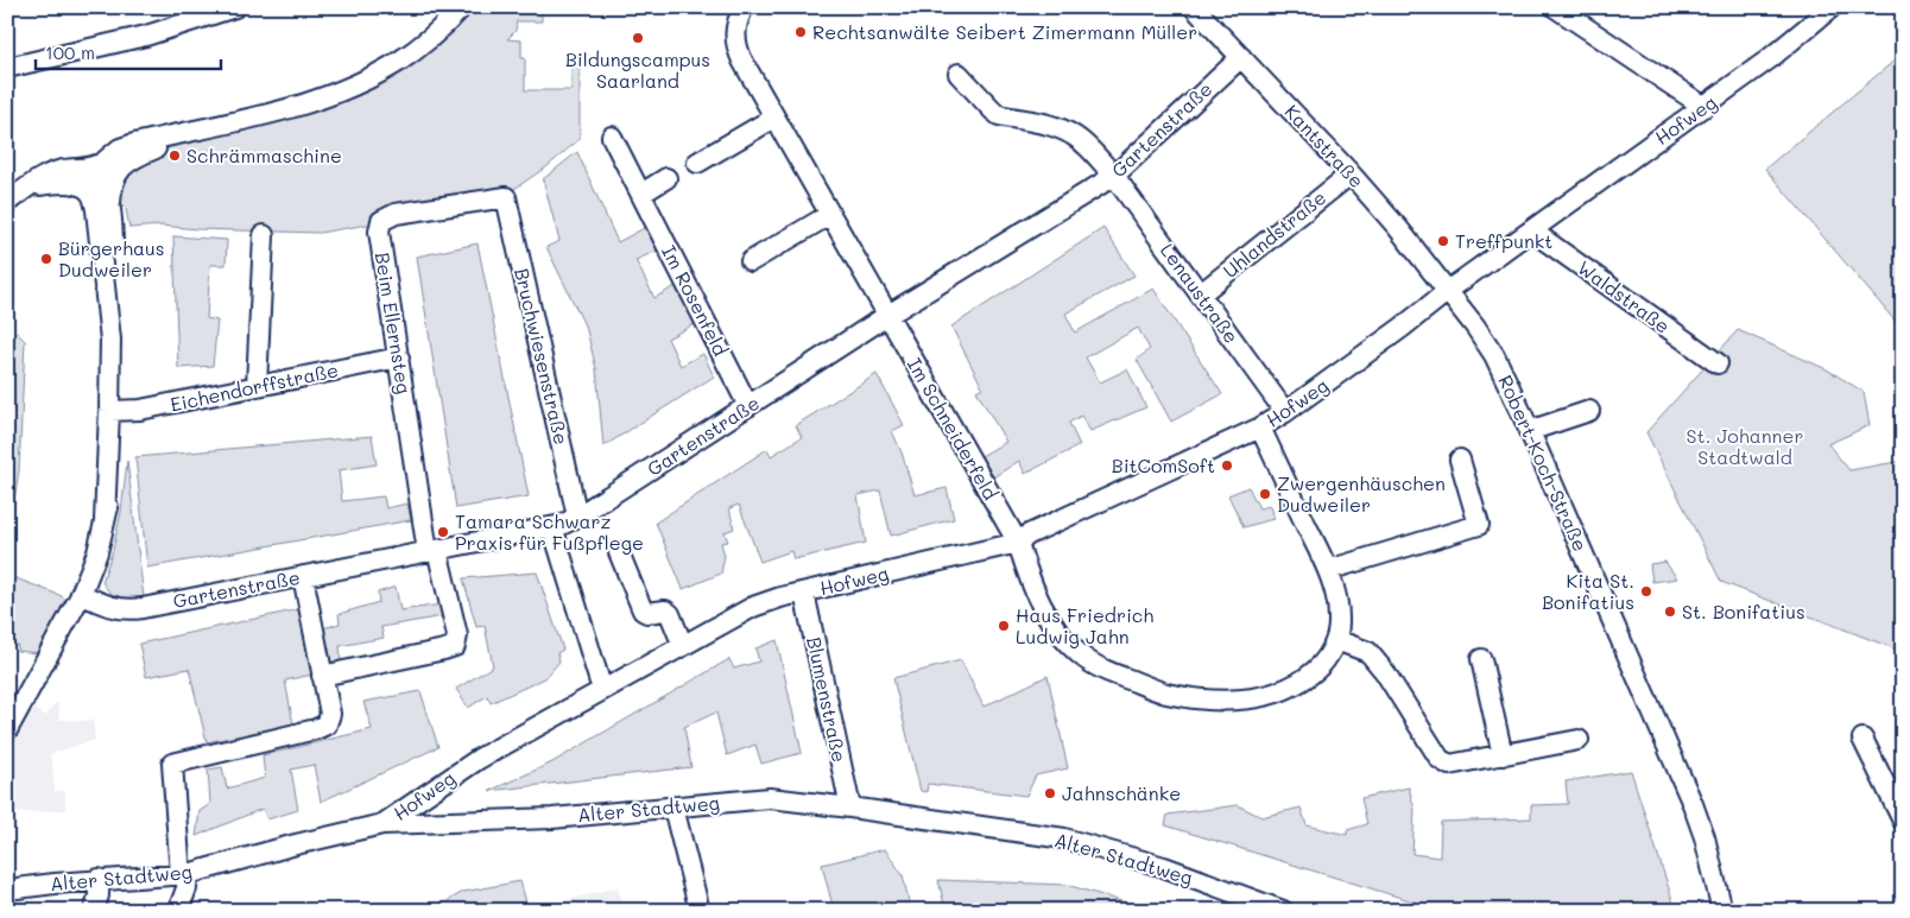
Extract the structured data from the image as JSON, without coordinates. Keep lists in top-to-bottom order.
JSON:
{
  "streets": {
    "street": [
      "Hofweg",
      "Gartenstraße",
      "Kantstraße",
      "Uhlandstraße",
      "Lenaustraße",
      "Waldstraße",
      "Im Rosenfeld",
      "Beim Ellernsteg",
      "Bruchwiesenstraße",
      "Eichendorffstraße",
      "Im Schneiderfeld",
      "Robert-Koch-Straße",
      "Blumenstraße",
      "Alter Stadtweg"
    ]
  },
  "crossings": [
    ["Hofweg", "Kantstraße"],
    ["Hofweg", "Lenaustraße"],
    ["Hofweg", "Waldstraße"],
    ["Hofweg", "Im Schneiderfeld"],
    ["Hofweg", "Robert-Koch-Straße"],
    ["Hofweg", "Blumenstraße"],
    ["Hofweg", "Alter Stadtweg"],
    ["Gartenstraße", "Kantstraße"],
    ["Gartenstraße", "Lenaustraße"],
    ["Gartenstraße", "Im Rosenfeld"],
    ["Gartenstraße", "Beim Ellernsteg"],
    ["Gartenstraße", "Bruchwiesenstraße"],
    ["Gartenstraße", "Im Schneiderfeld"],
    ["Kantstraße", "Uhlandstraße"],
    ["Kantstraße", "Robert-Koch-Straße"],
    ["Uhlandstraße", "Lenaustraße"],
    ["Beim Ellernsteg", "Bruchwiesenstraße"],
    ["Beim Ellernsteg", "Eichendorffstraße"],
    ["Blumenstraße", "Alter Stadtweg"]
  ],
  "parks": ["St. Johanner Stadtwald"],
  "places": [
    "Rechtsanwälte Seibert Zimermann Müller",
    "Bildungscampus Saarland",
    "Schrämmaschine",
    "Treffpunkt",
    "Bürgerhaus Dudweiler",
    "BitComSoft",
    "Zwergenhäuschen Dudweiler",
    "Tamara Schwarz Praxis für Fußpflege",
    "Kita St. Bonifatius",
    "St. Bonifatius",
    "Haus Friedrich Ludwig Jahn",
    "Jahnschänke"
  ],
  "scale_bar": "100 m"
}
